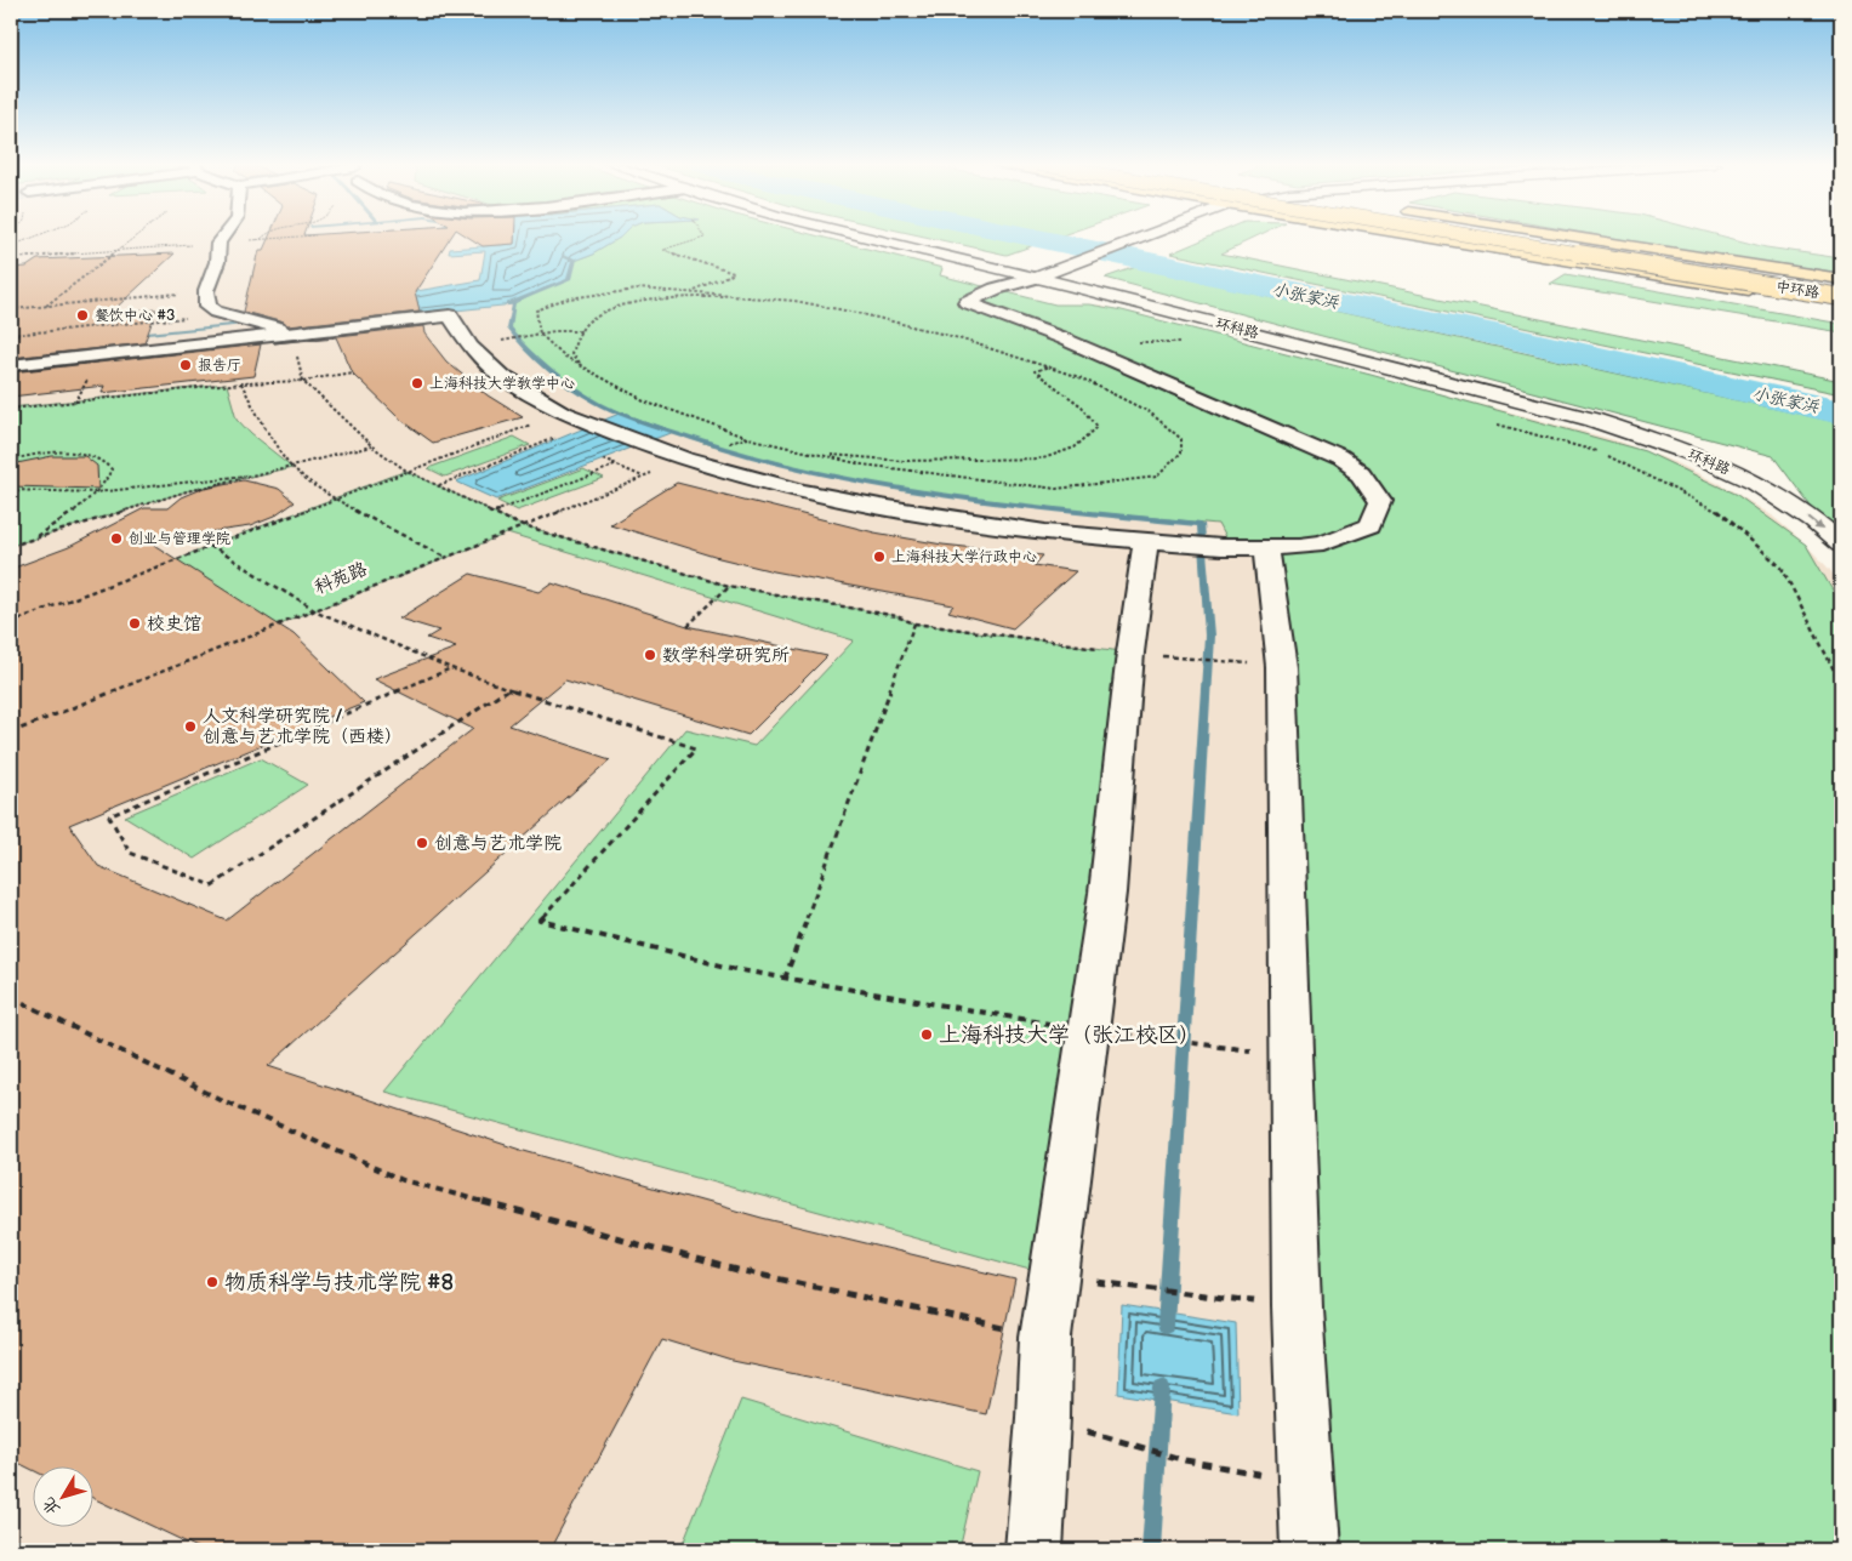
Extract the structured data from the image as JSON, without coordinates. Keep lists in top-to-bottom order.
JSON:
{
  "streets": {
    "main road": ["中环路"],
    "street": ["环科路"],
    "path": ["科苑路"]
  },
  "water": ["小张家浜"],
  "places": [
    "餐饮中心 #3",
    "报告厅",
    "上海科技大学教学中心",
    "创业与管理学院",
    "上海科技大学行政中心",
    "校史馆",
    "数学科学研究所",
    "人文科学研究院 / 创意与艺术学院（西楼）",
    "创意与艺术学院",
    "上海科技大学（张江校区）",
    "物质科学与技术学院 #8"
  ],
  "north": "bottom left"
}
